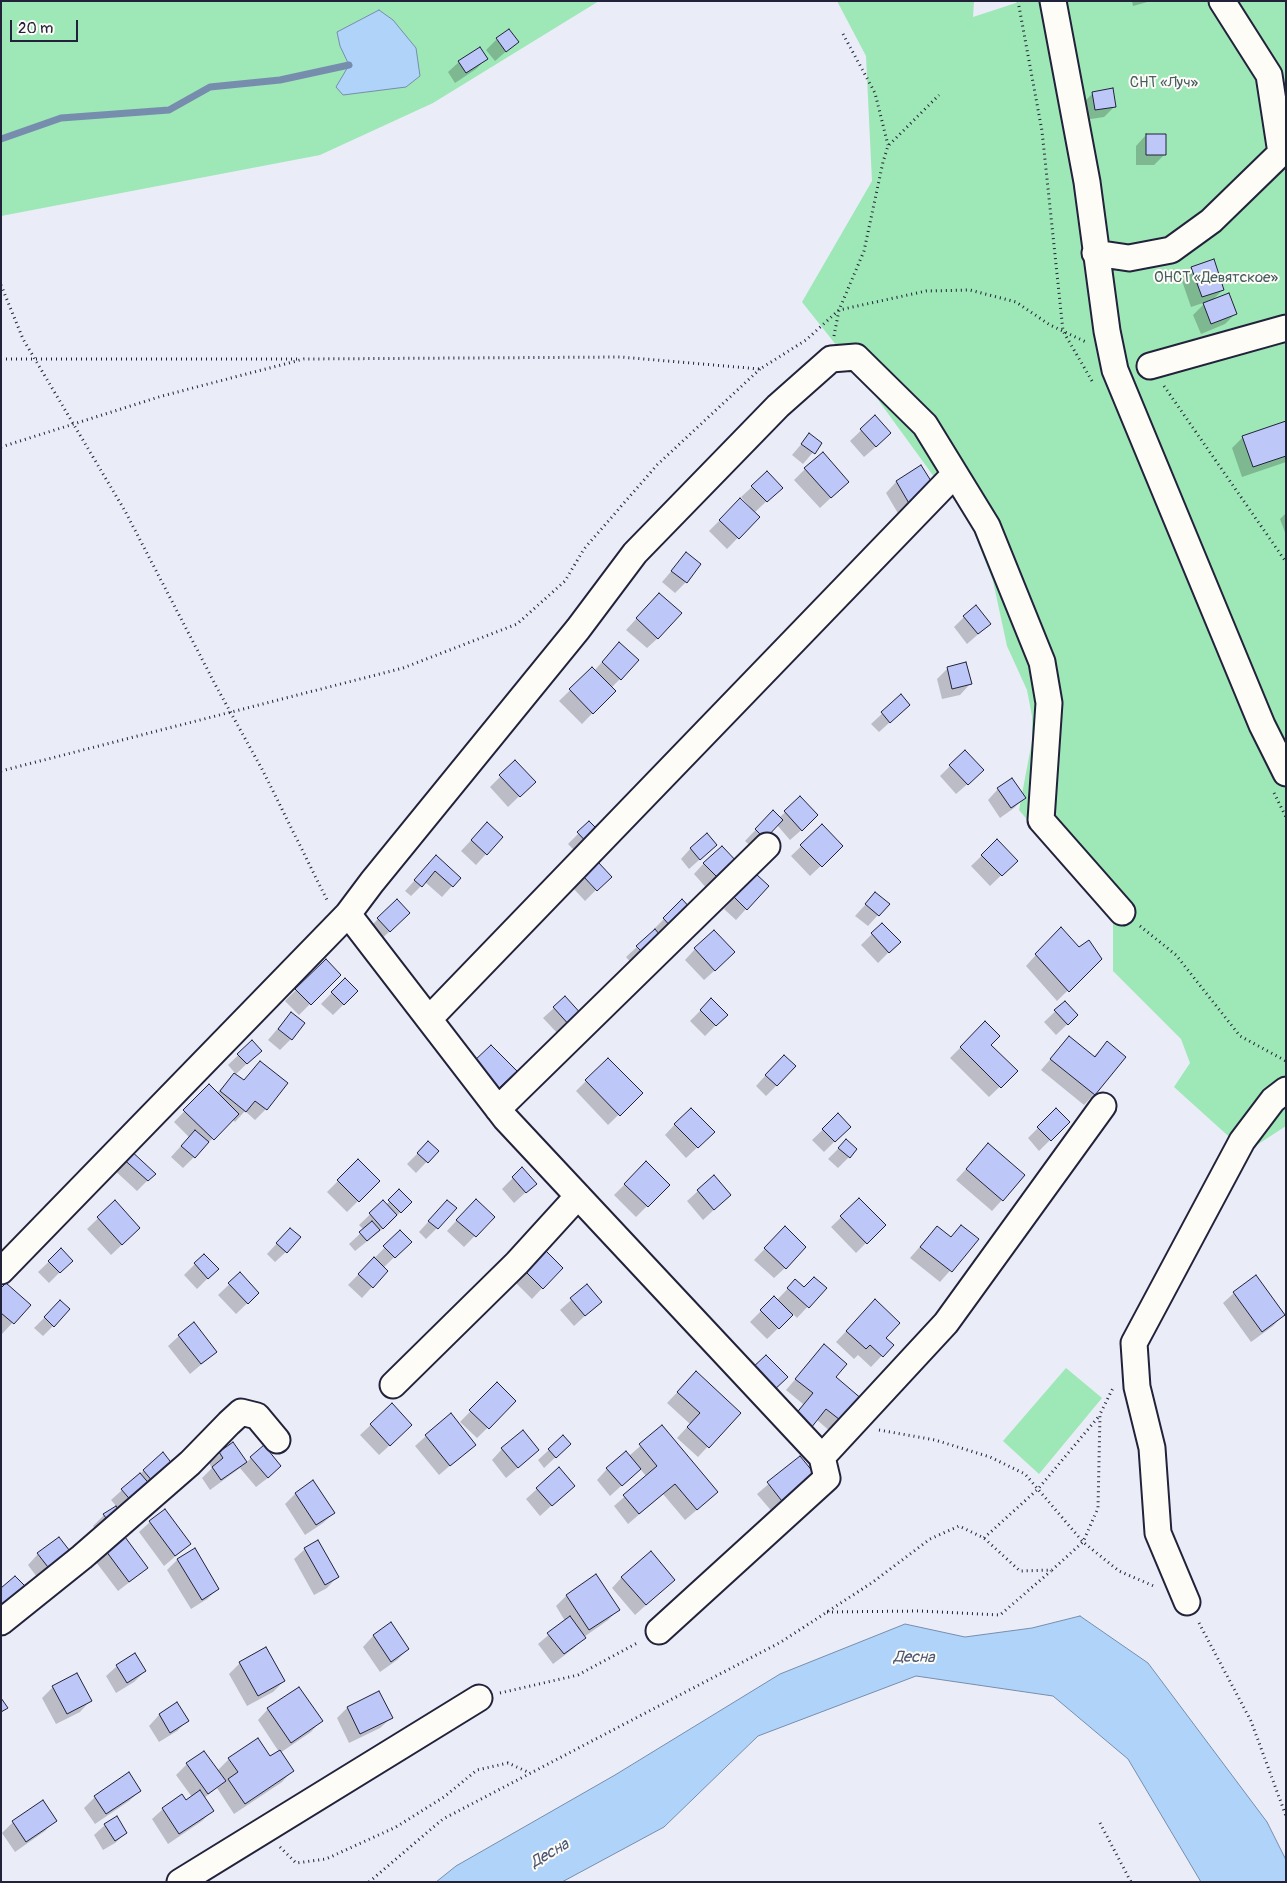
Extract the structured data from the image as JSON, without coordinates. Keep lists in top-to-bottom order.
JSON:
{
  "water": ["Десна"],
  "parks": ["СНТ «Луч»", "ОНСТ «Девятское»"],
  "scale_bar": "20 m"
}
